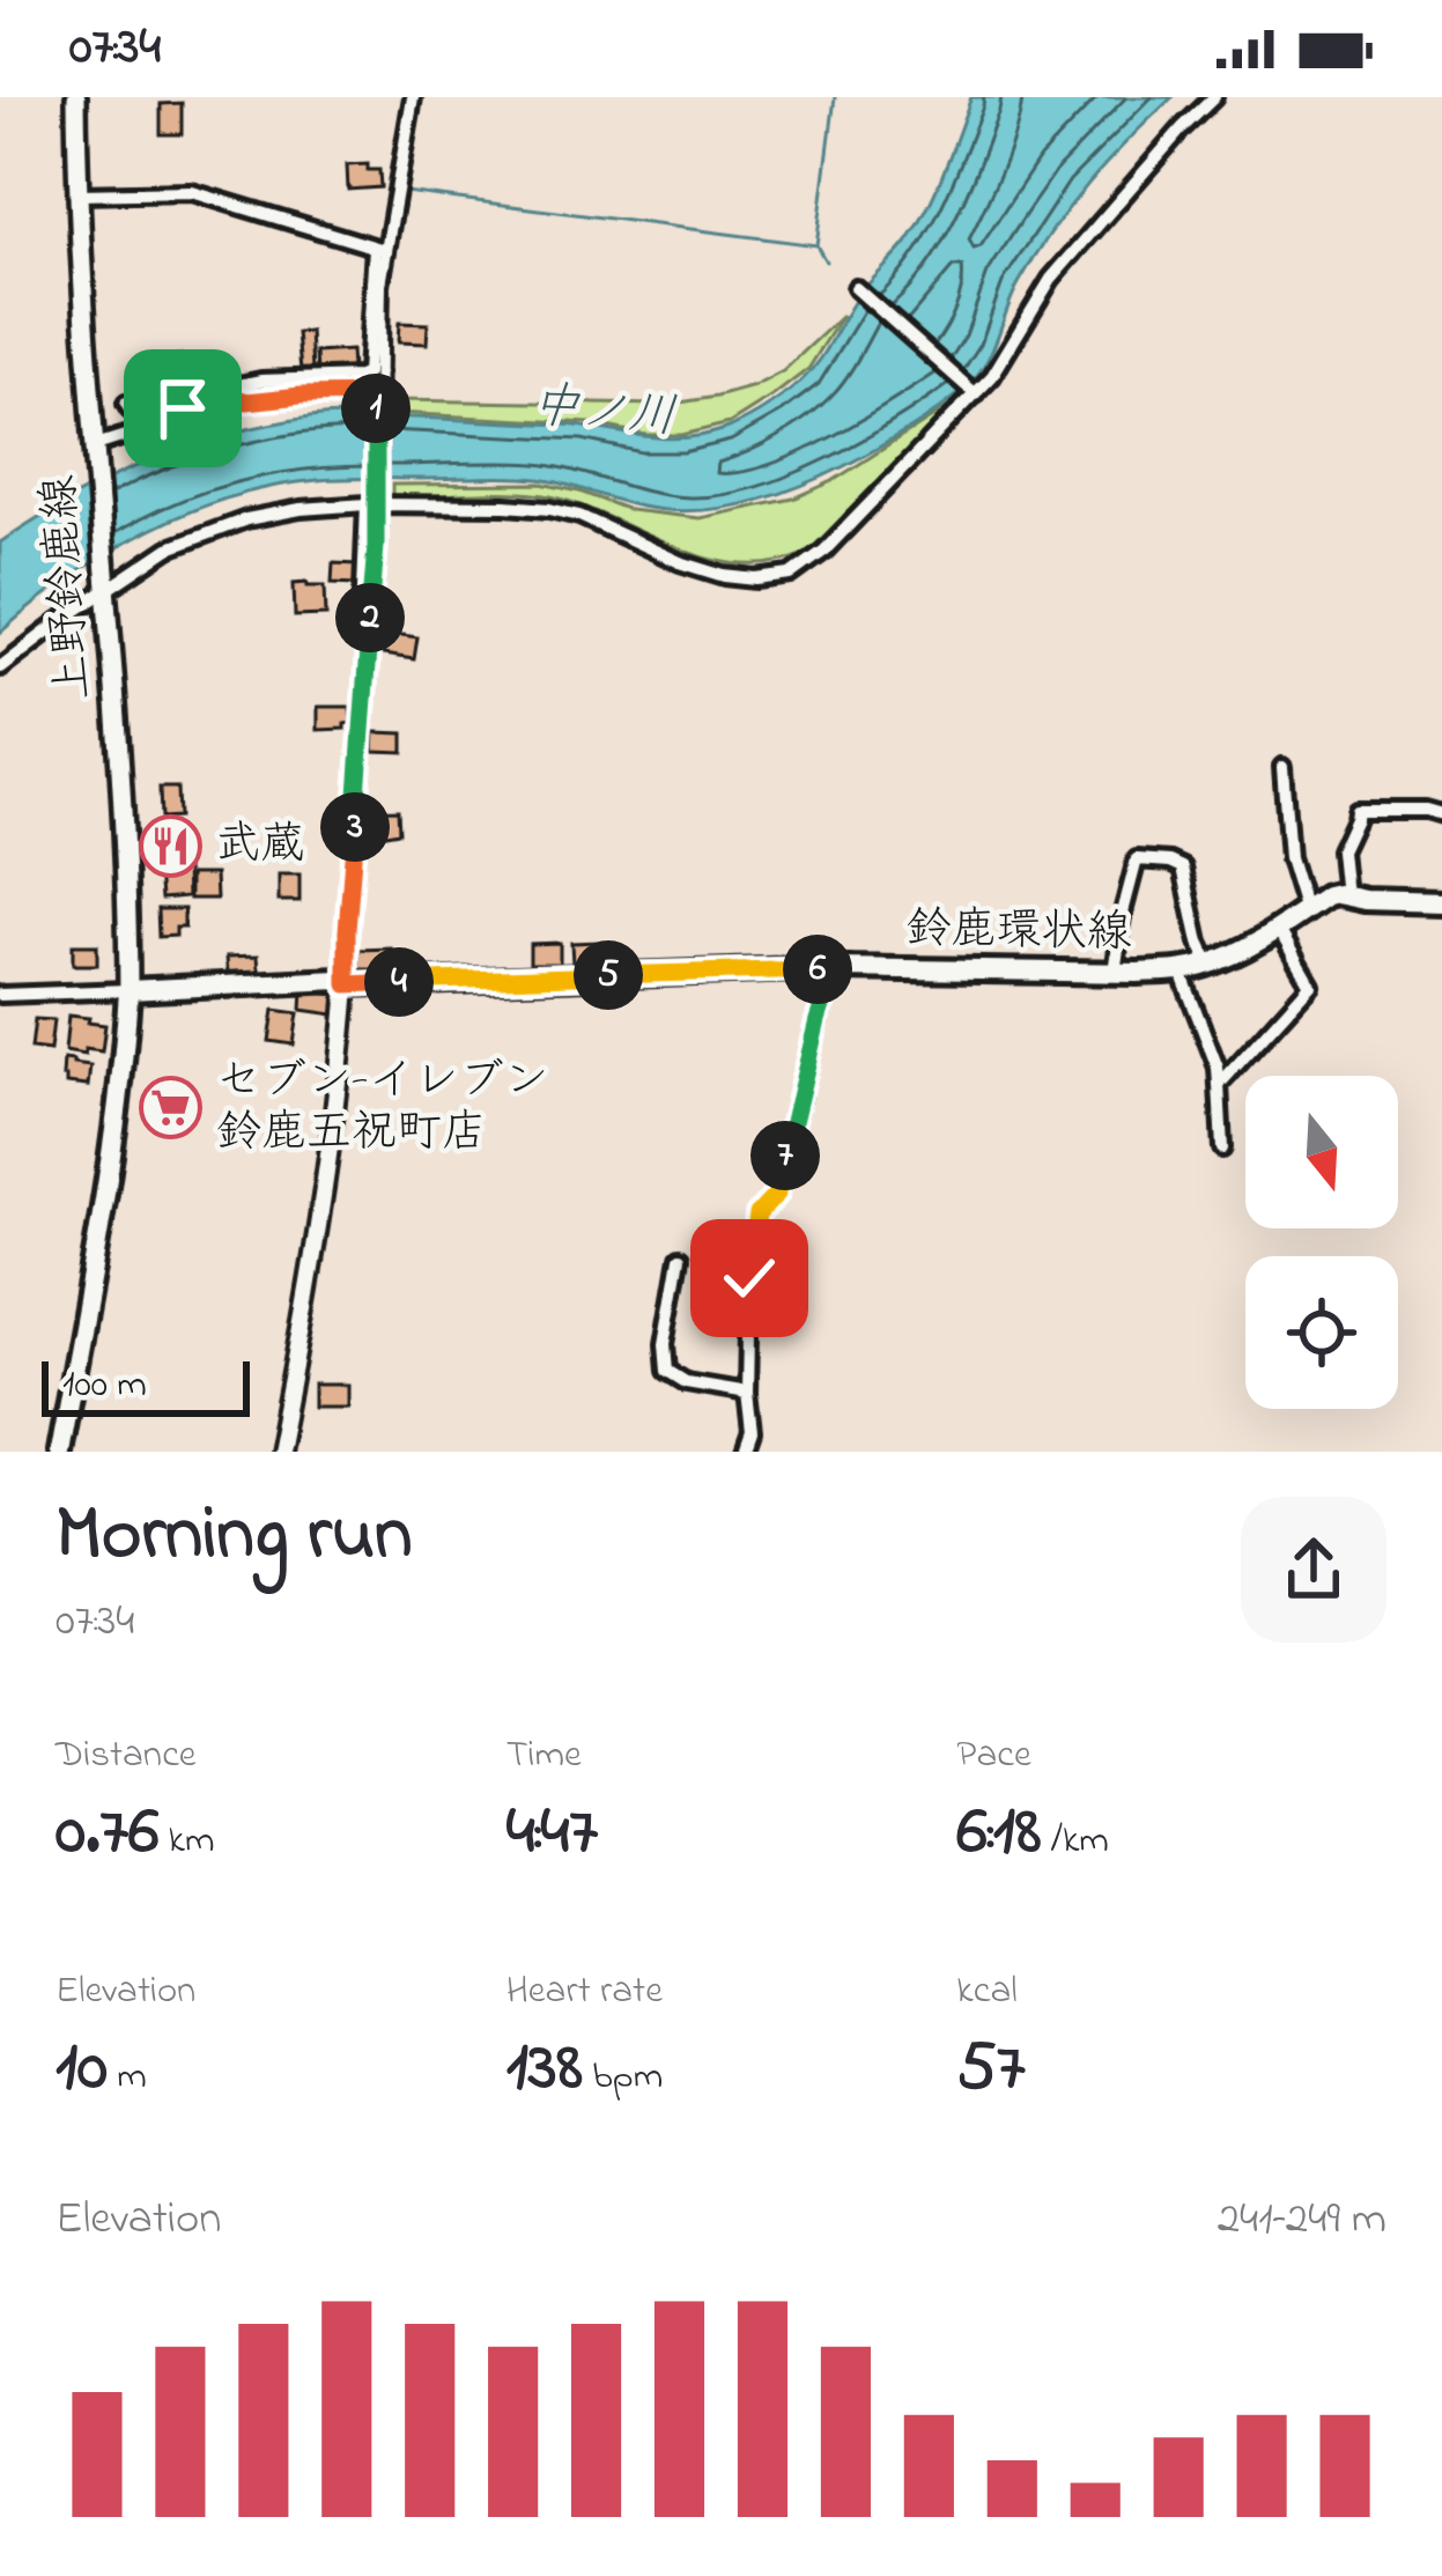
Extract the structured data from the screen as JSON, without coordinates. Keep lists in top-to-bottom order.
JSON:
{
  "streets": {
    "main road": ["上野鈴鹿線", "鈴鹿環状線"]
  },
  "crossings": [
    ["上野鈴鹿線", "鈴鹿環状線"]
  ],
  "water": ["中ノ川"],
  "places": {
    "restaurant": ["武蔵"],
    "supermarket": ["セブン-イレブン 鈴鹿五祝町店"]
  },
  "scale_bar": "100 m",
  "north": "bottom",
  "page": {
    "status": "07:34",
    "pins": [
      "1",
      "2",
      "3",
      "6",
      "5",
      "4",
      "7"
    ],
    "scale": "100 m",
    "heading": ["Morning run", "07:34"],
    "stats": [
      ["Distance", "0.76 km"],
      ["Time", "4:47"],
      ["Pace", "6:18 /km"],
      ["Elevation", "10 m"],
      ["Heart rate", "138 bpm"],
      ["kcal", "57"]
    ],
    "chart": ["Elevation", "241–249 m"]
  }
}
